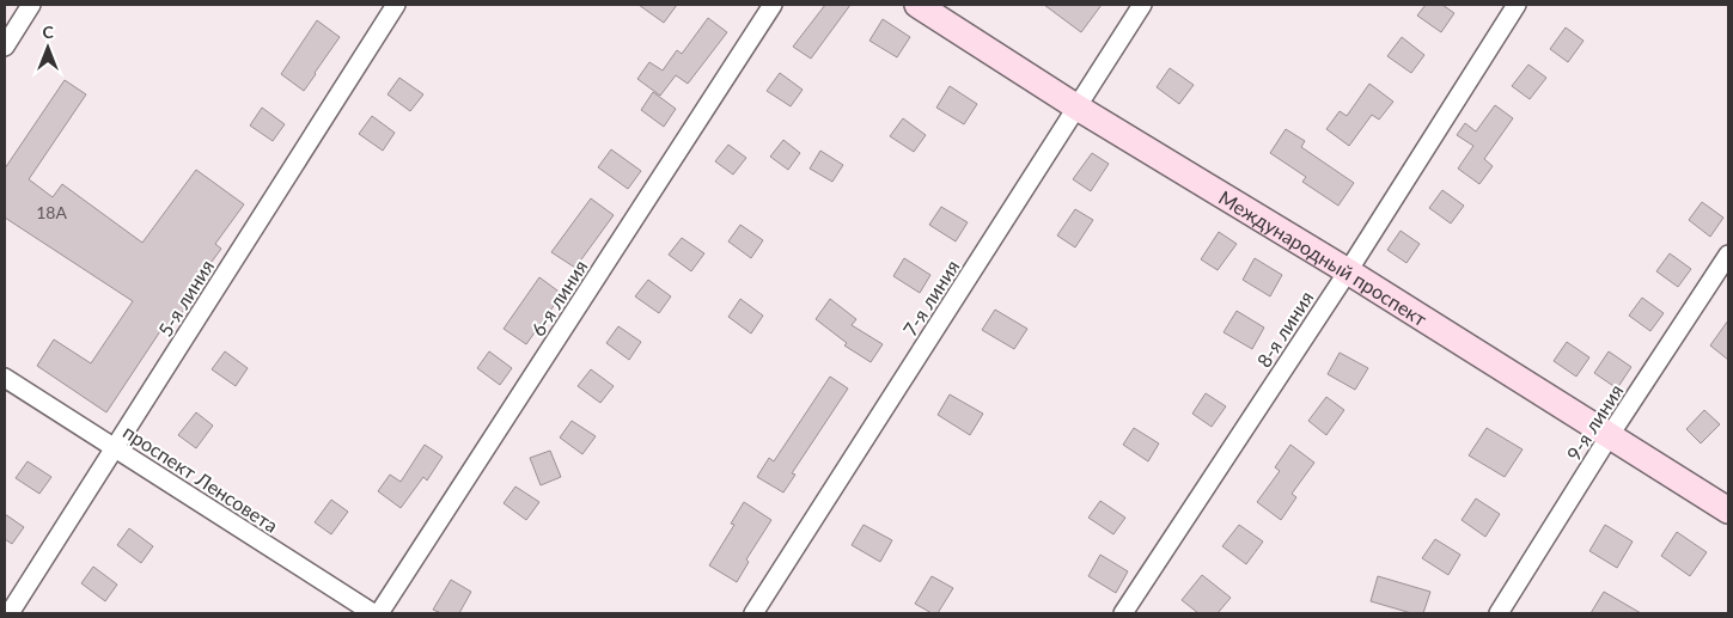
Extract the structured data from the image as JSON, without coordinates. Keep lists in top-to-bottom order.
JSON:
{
  "streets": {
    "street": [
      "Международный проспект",
      "5-я линия",
      "6-я линия",
      "7-я линия",
      "8-я линия",
      "9-я линия",
      "проспект Ленсовета"
    ]
  },
  "crossings": [
    ["Международный проспект", "7-я линия"],
    ["Международный проспект", "8-я линия"],
    ["Международный проспект", "9-я линия"],
    ["5-я линия", "проспект Ленсовета"]
  ],
  "house_numbers": ["18А"],
  "north": "top"
}
